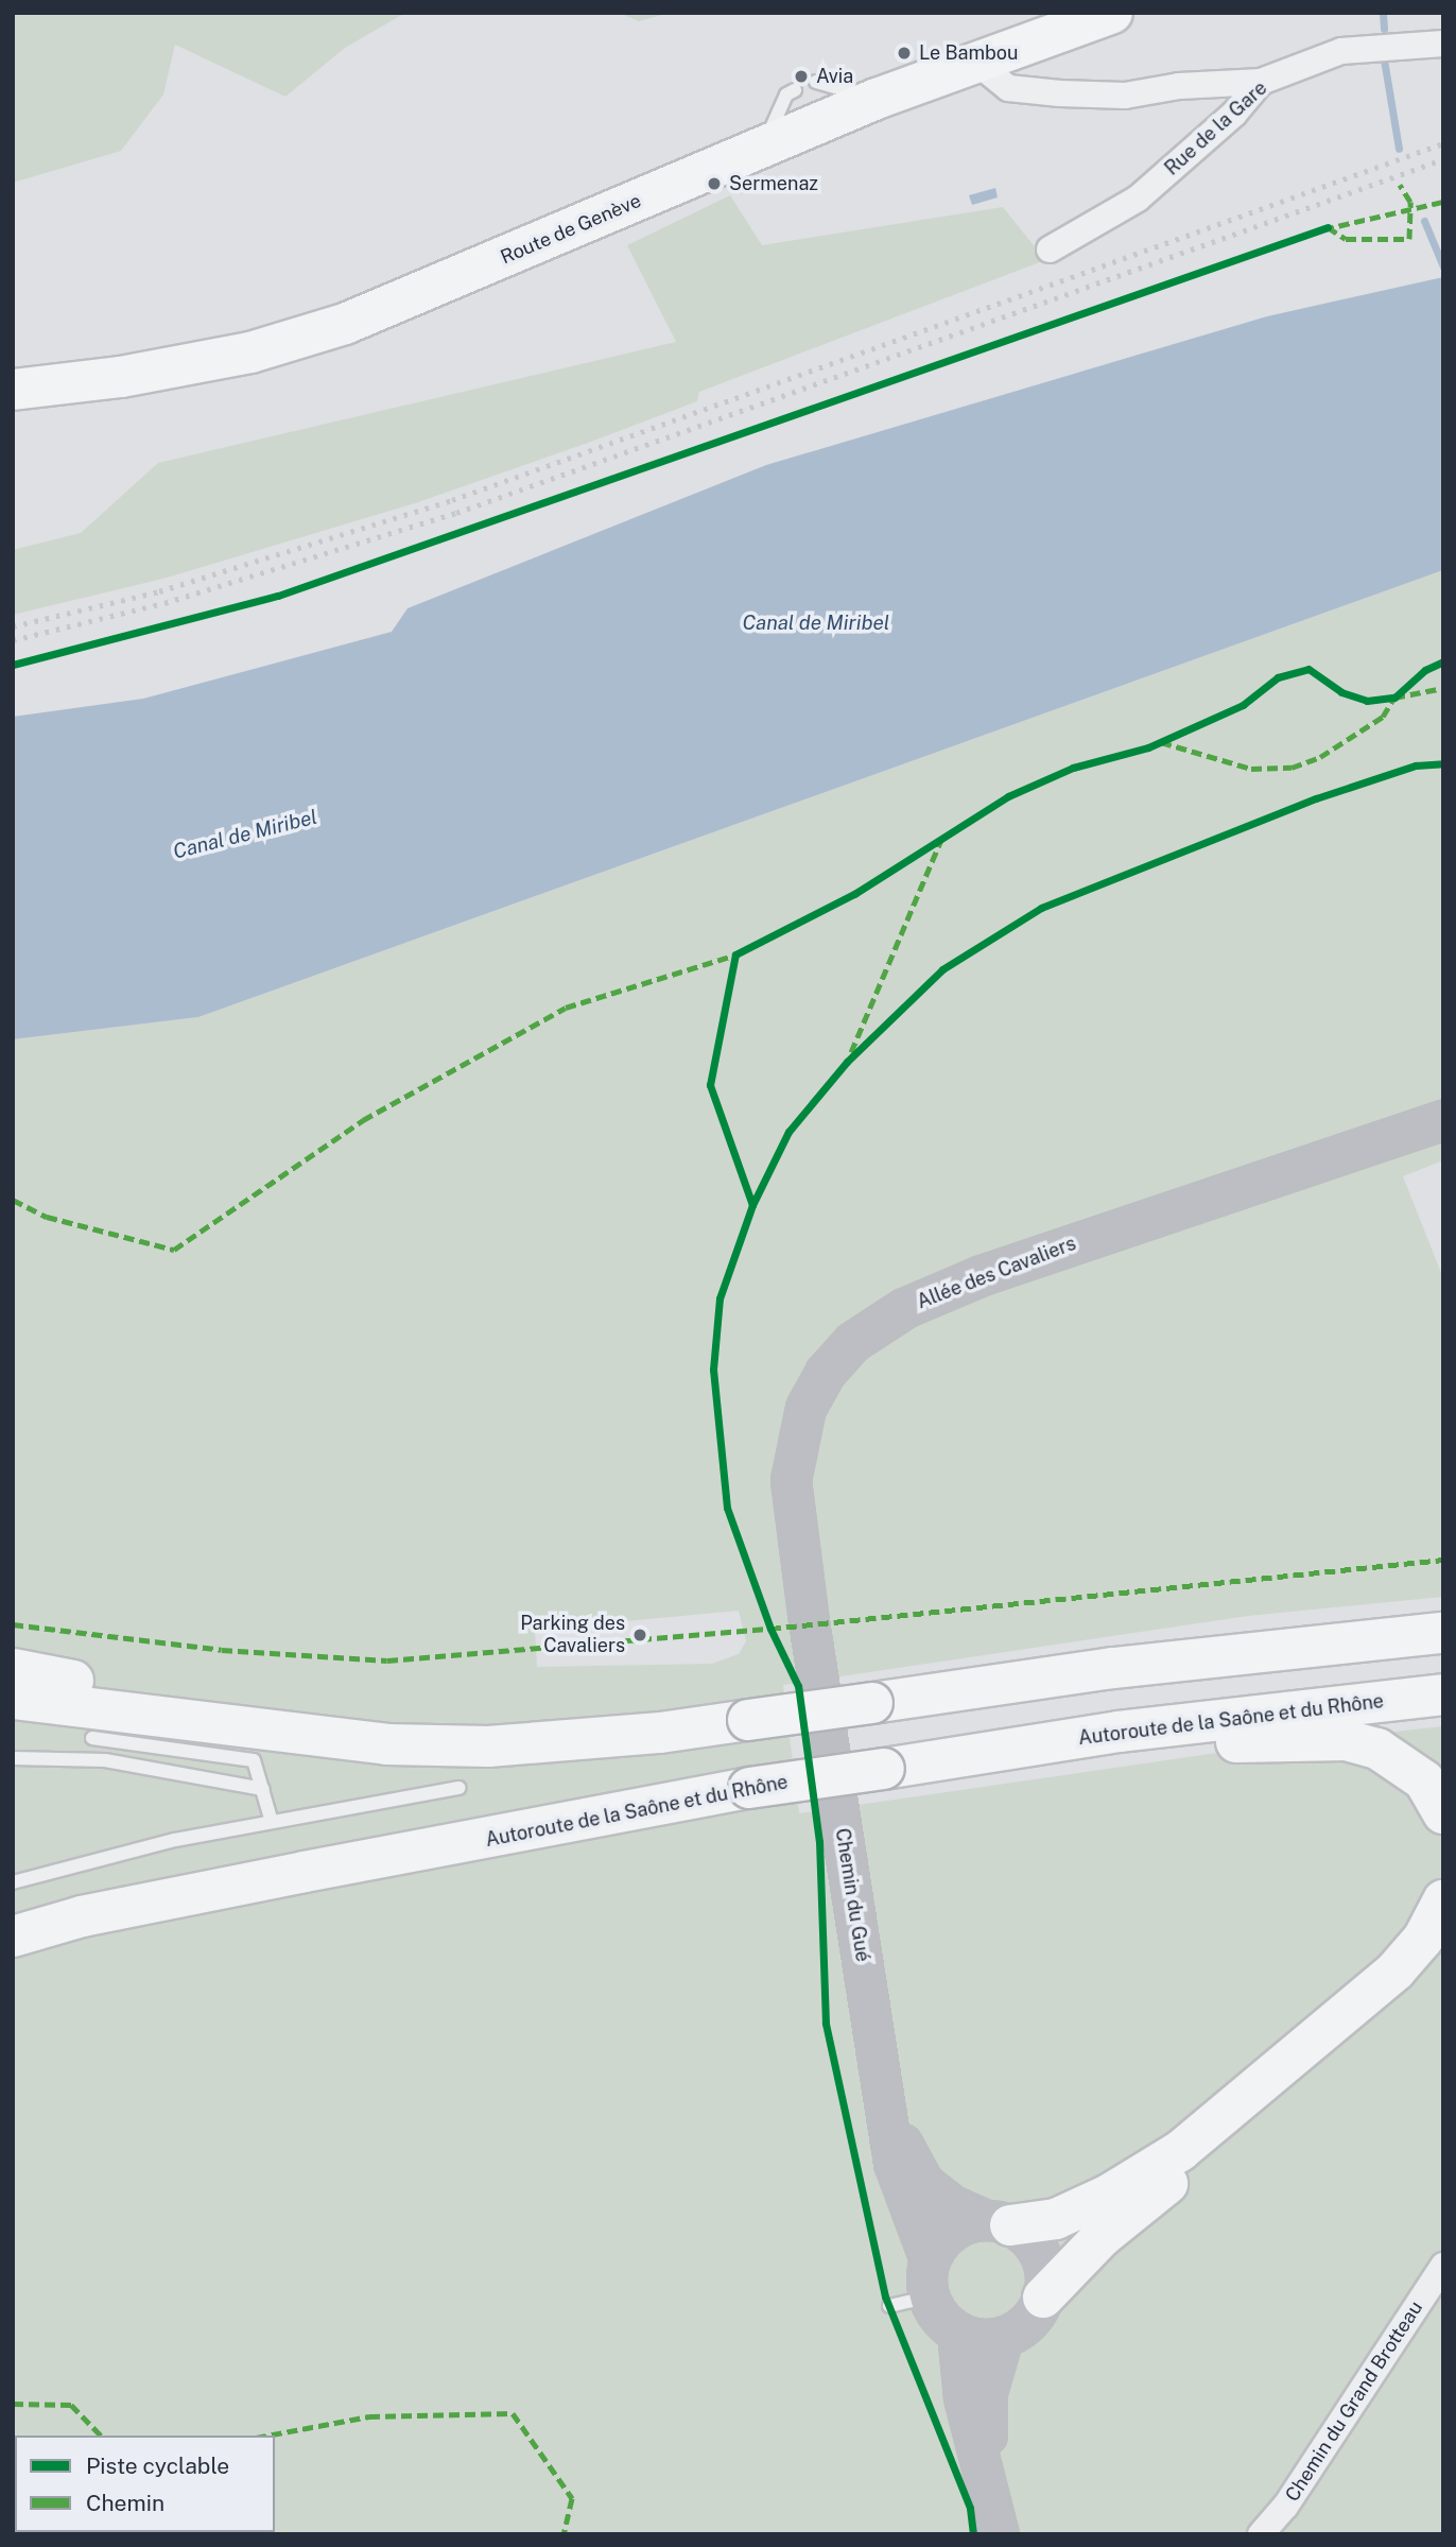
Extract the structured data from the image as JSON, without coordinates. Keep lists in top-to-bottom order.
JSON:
{
  "streets": {
    "main road": ["Route de Genève", "Autoroute de la Saône et du Rhône"],
    "street": [
      "Rue de la Gare",
      "Allée des Cavaliers",
      "Chemin du Gué",
      "Chemin du Grand Brotteau"
    ]
  },
  "crossings": [
    ["Allée des Cavaliers", "Chemin du Gué"]
  ],
  "water": ["Canal de Miribel"],
  "places": [
    "Le Bambou",
    "Avia",
    "Sermenaz",
    "Parking des Cavaliers"
  ],
  "legend": ["Piste cyclable", "Chemin"]
}
